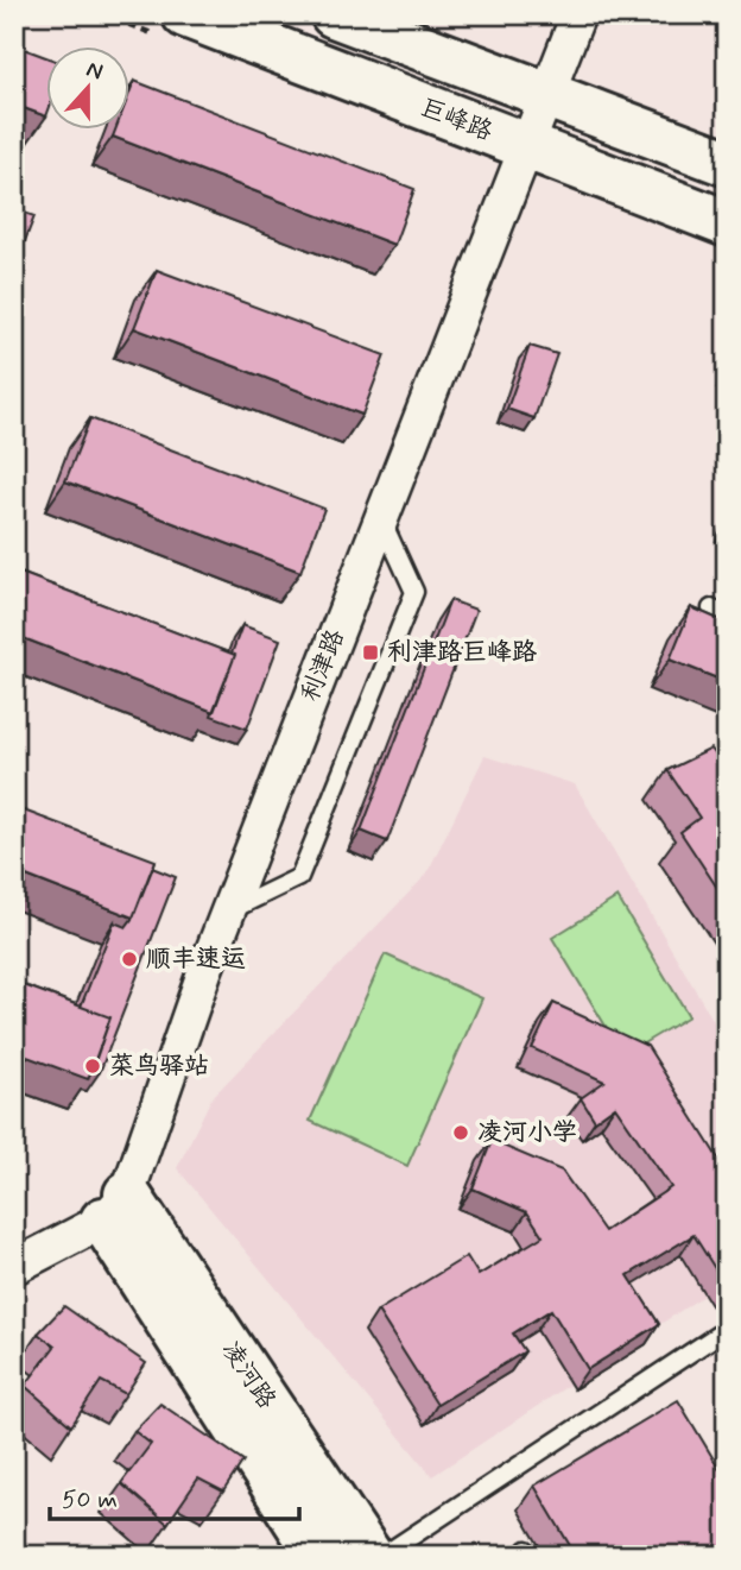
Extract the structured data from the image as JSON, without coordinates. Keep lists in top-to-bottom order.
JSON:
{
  "streets": {
    "main road": ["巨峰路", "凌河路"],
    "street": ["利津路"]
  },
  "crossings": [
    ["巨峰路", "利津路"],
    ["利津路", "凌河路"]
  ],
  "places": {
    "transit": ["利津路巨峰路"],
    "other": ["顺丰速运", "菜鸟驿站", "凌河小学"]
  },
  "scale_bar": "50 m",
  "north": "top"
}
